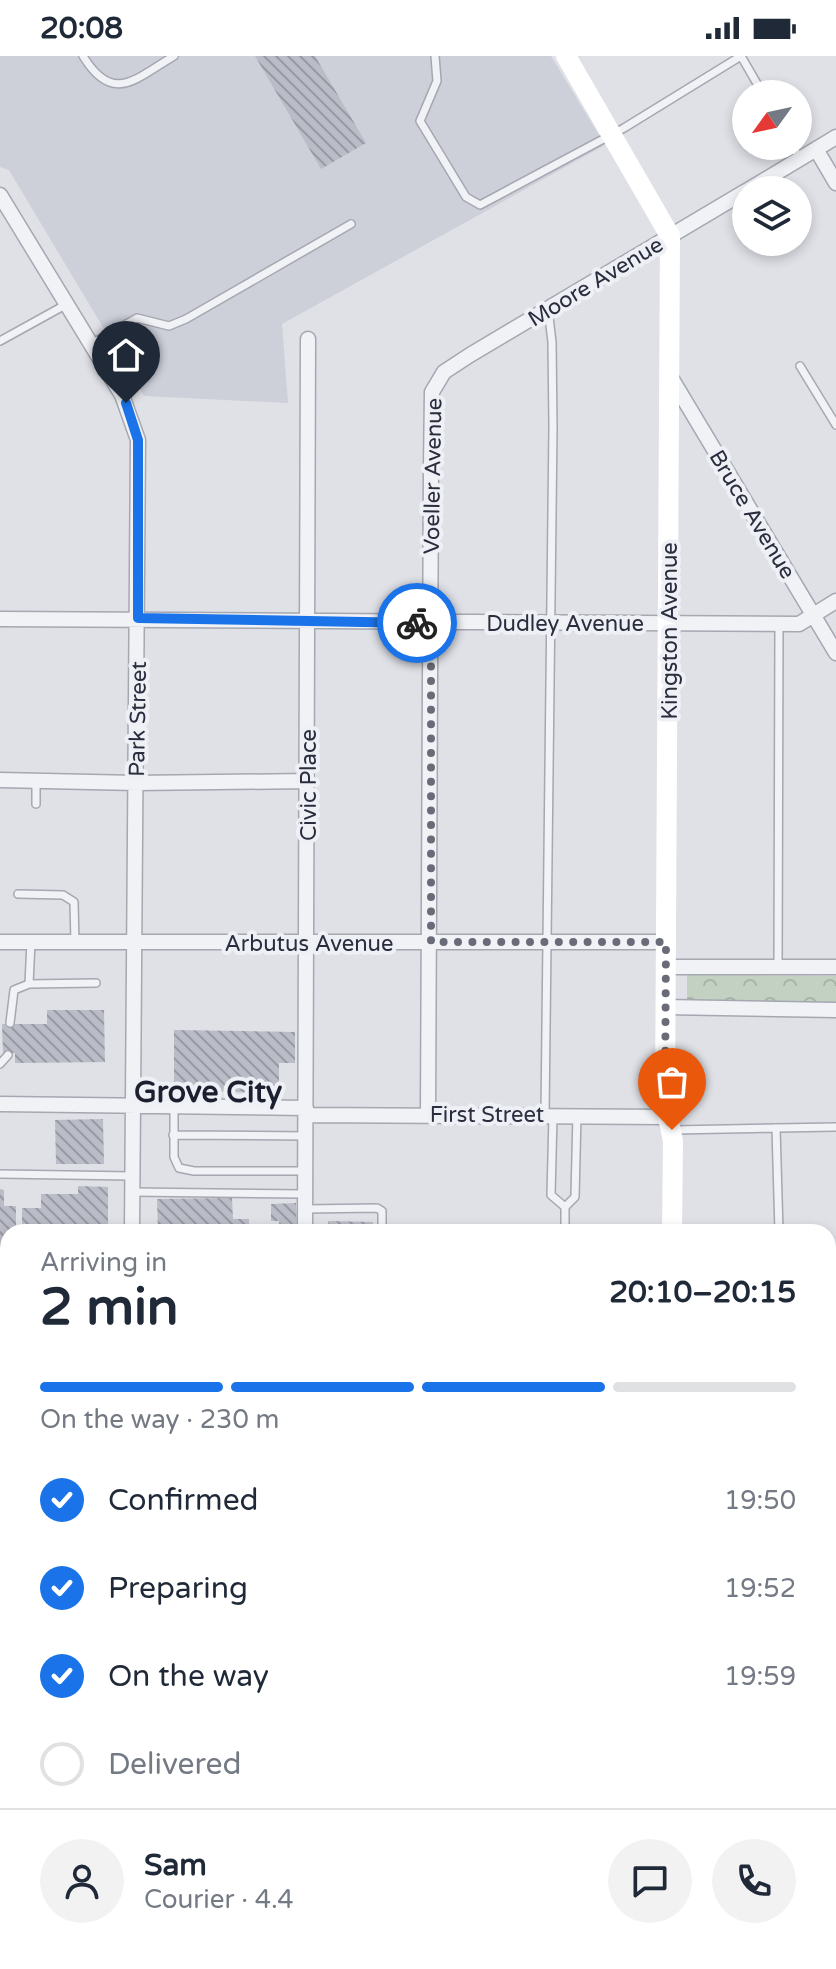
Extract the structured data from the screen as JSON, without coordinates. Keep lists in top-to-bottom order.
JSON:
{
  "streets": {
    "street": [
      "Moore Avenue",
      "Voeller Avenue",
      "Bruce Avenue",
      "Dudley Avenue",
      "Kingston Avenue",
      "Park Street",
      "Civic Place",
      "Arbutus Avenue",
      "First Street"
    ]
  },
  "crossings": [
    ["Moore Avenue", "Voeller Avenue"],
    ["Moore Avenue", "Kingston Avenue"],
    ["Voeller Avenue", "Dudley Avenue"],
    ["Voeller Avenue", "Arbutus Avenue"],
    ["Voeller Avenue", "First Street"],
    ["Bruce Avenue", "Dudley Avenue"],
    ["Bruce Avenue", "Kingston Avenue"],
    ["Dudley Avenue", "Kingston Avenue"],
    ["Dudley Avenue", "Park Street"],
    ["Dudley Avenue", "Civic Place"],
    ["Kingston Avenue", "Arbutus Avenue"],
    ["Kingston Avenue", "First Street"],
    ["Park Street", "Arbutus Avenue"],
    ["Park Street", "First Street"],
    ["Civic Place", "Arbutus Avenue"],
    ["Civic Place", "First Street"]
  ],
  "districts": ["Grove City"],
  "north": "bottom left",
  "page": {
    "status": "20:08",
    "heading": ["2 min", "Arriving in", "20:10–20:15"],
    "panel": ["Sam", "Courier · 4.4"],
    "bar": "On the way · 230 m",
    "list": [
      ["Confirmed", "19:50"],
      ["Preparing", "19:52"],
      ["On the way", "19:59"],
      "Delivered"
    ]
  }
}
